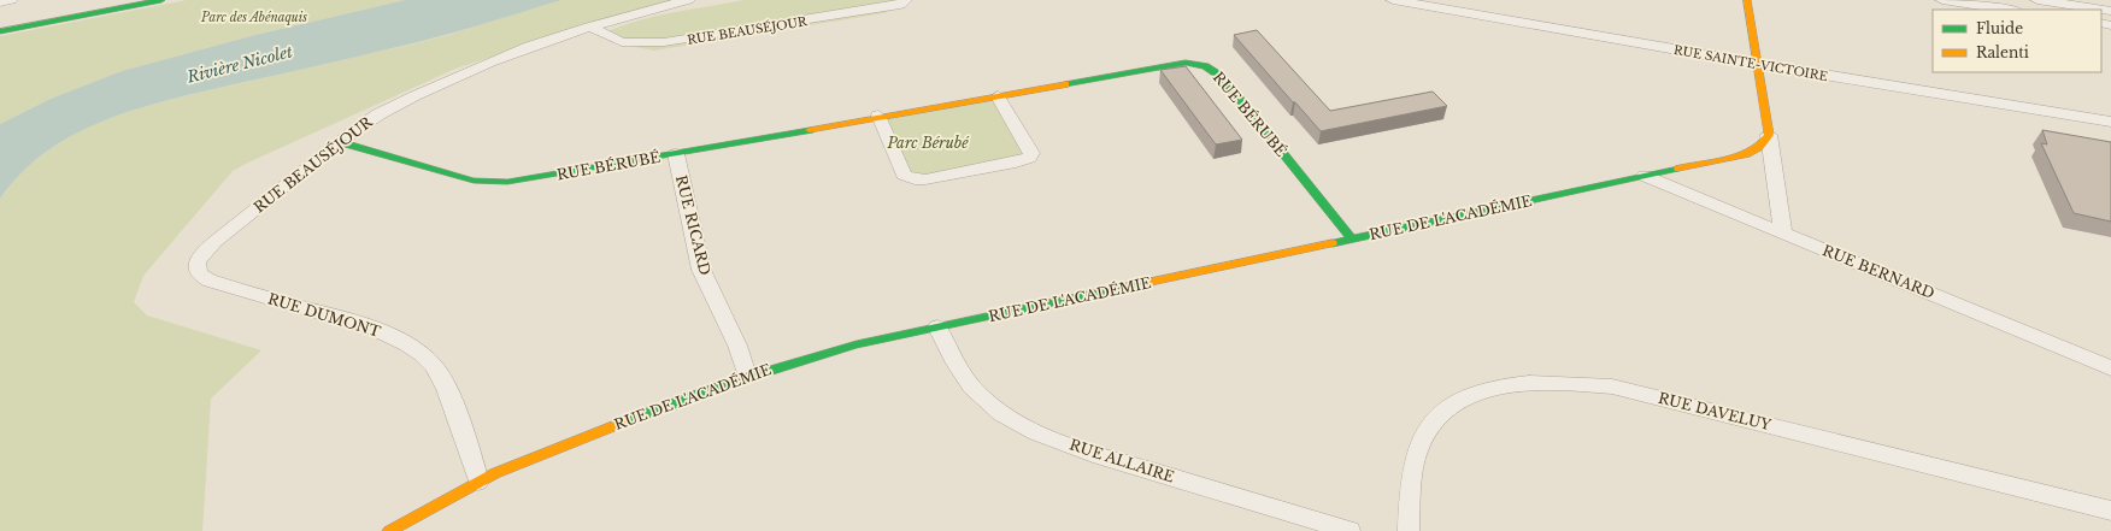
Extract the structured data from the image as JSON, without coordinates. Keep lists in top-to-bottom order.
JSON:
{
  "streets": {
    "street": [
      "RUE BEAUSÉJOUR",
      "RUE SAINTE-VICTOIRE",
      "RUE BÉRUBÉ",
      "RUE DE L'ACADÉMIE",
      "RUE RICARD",
      "RUE BERNARD",
      "RUE DUMONT",
      "RUE DAVELUY",
      "RUE ALLAIRE"
    ]
  },
  "crossings": [
    ["RUE BEAUSÉJOUR", "RUE BÉRUBÉ"],
    ["RUE BEAUSÉJOUR", "RUE DUMONT"],
    ["RUE BÉRUBÉ", "RUE DE L'ACADÉMIE"],
    ["RUE BÉRUBÉ", "RUE RICARD"],
    ["RUE DE L'ACADÉMIE", "RUE RICARD"],
    ["RUE DE L'ACADÉMIE", "RUE BERNARD"],
    ["RUE DE L'ACADÉMIE", "RUE DUMONT"],
    ["RUE DE L'ACADÉMIE", "RUE ALLAIRE"]
  ],
  "water": ["Rivière Nicolet"],
  "parks": ["Parc des Abénaquis", "Parc Bérubé"],
  "legend": ["Fluide", "Ralenti"]
}
